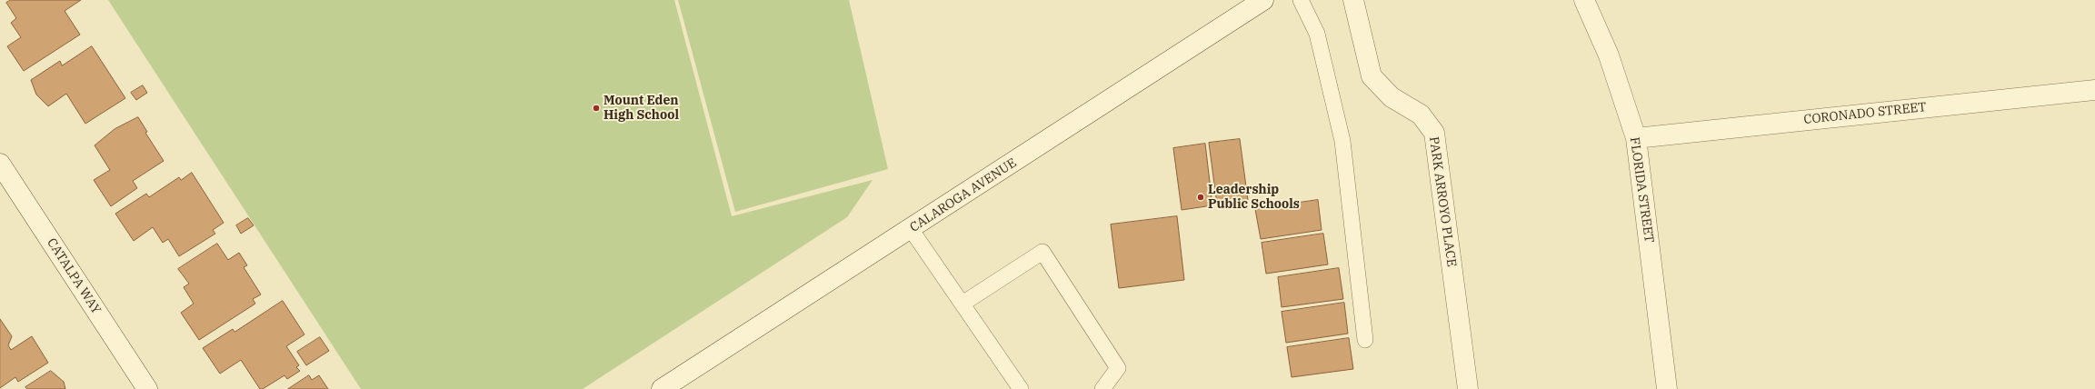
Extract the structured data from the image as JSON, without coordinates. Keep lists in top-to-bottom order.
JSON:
{
  "streets": {
    "street": [
      "CORONADO STREET",
      "FLORIDA STREET",
      "CALAROGA AVENUE",
      "PARK ARROYO PLACE",
      "CATALPA WAY"
    ]
  },
  "crossings": [
    ["CORONADO STREET", "FLORIDA STREET"]
  ],
  "places": ["Mount Eden High School", "Leadership Public Schools"]
}
